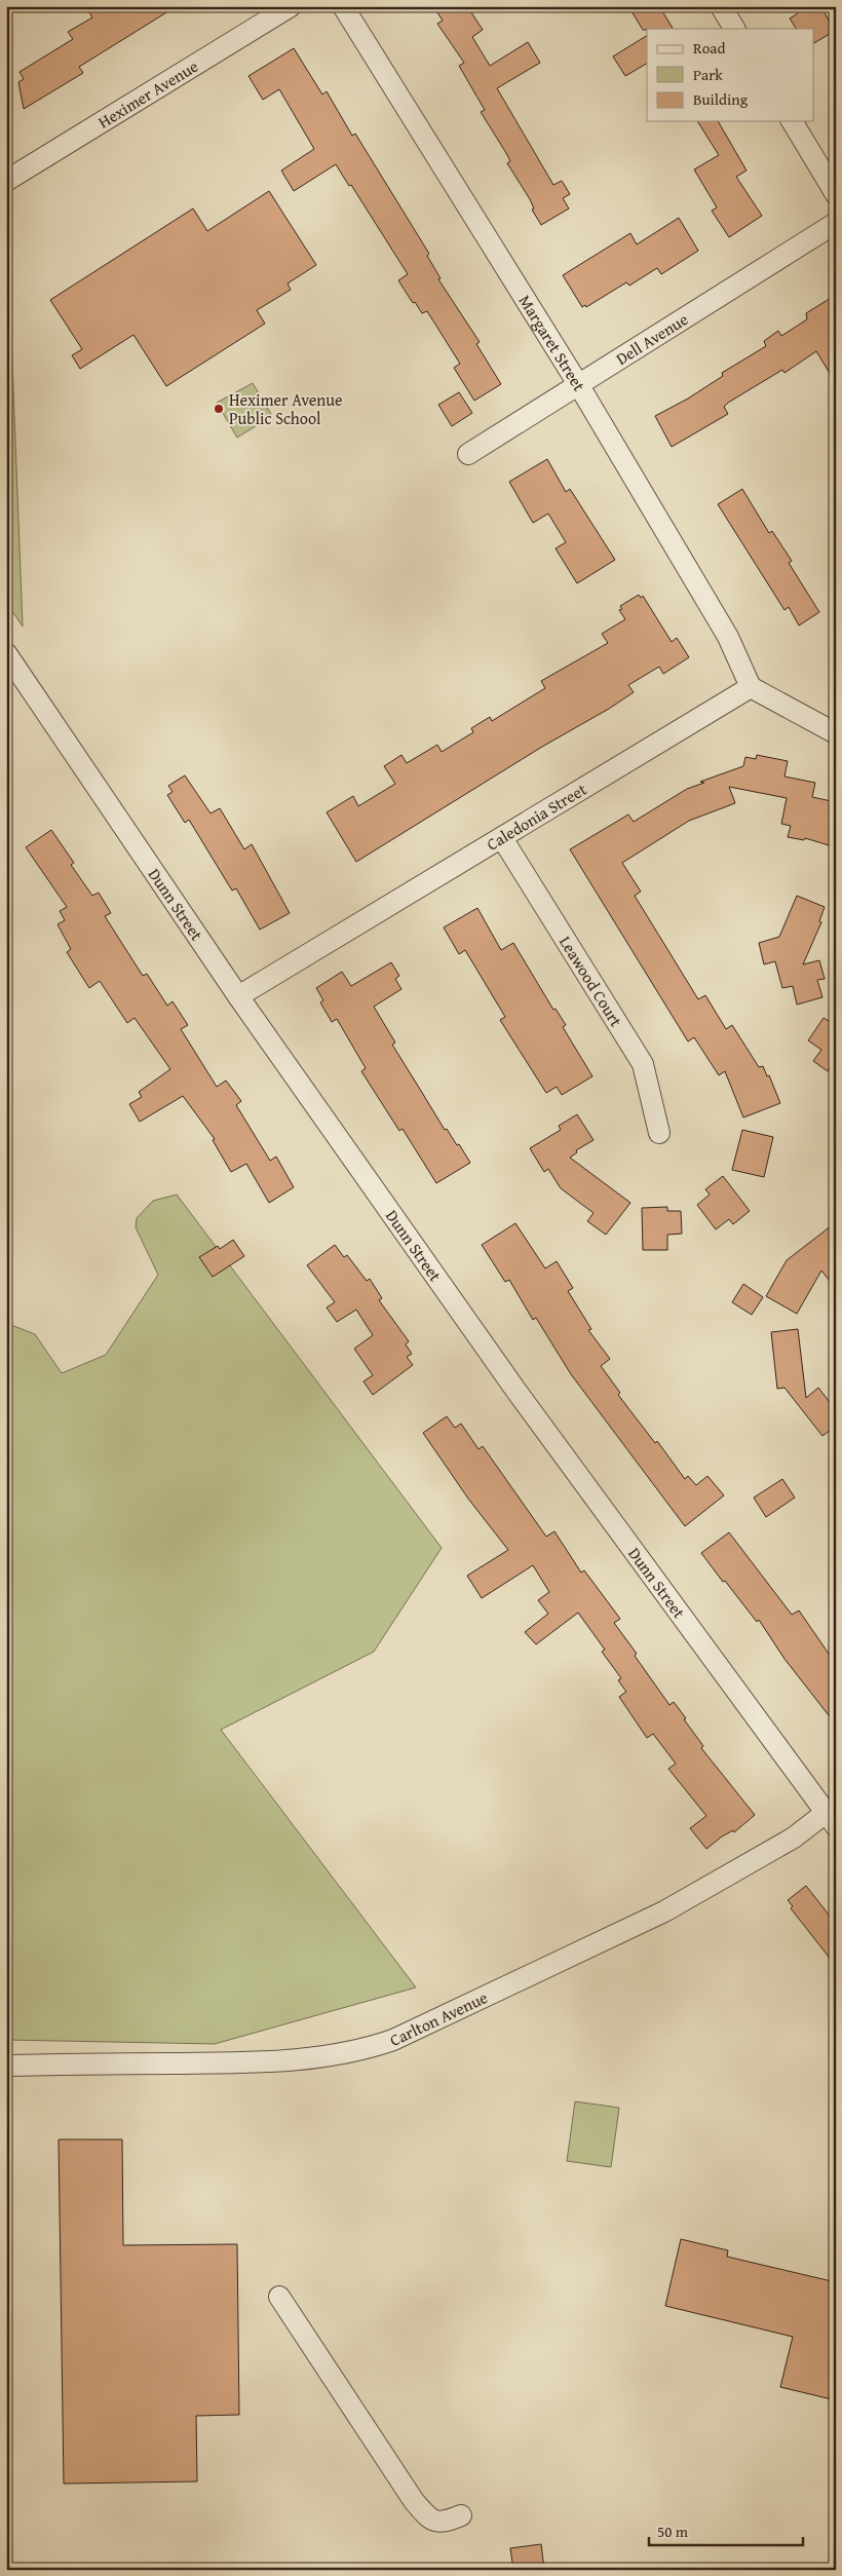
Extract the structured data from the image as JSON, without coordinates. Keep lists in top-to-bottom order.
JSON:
{
  "streets": {
    "street": [
      "Heximer Avenue",
      "Dell Avenue",
      "Margaret Street",
      "Caledonia Street",
      "Dunn Street",
      "Leawood Court",
      "Carlton Avenue"
    ]
  },
  "crossings": [
    ["Dell Avenue", "Margaret Street"],
    ["Margaret Street", "Caledonia Street"],
    ["Caledonia Street", "Dunn Street"],
    ["Caledonia Street", "Leawood Court"],
    ["Dunn Street", "Carlton Avenue"]
  ],
  "places": ["Heximer Avenue Public School"],
  "legend": ["Road", "Park", "Building"],
  "scale_bar": "50 m"
}
